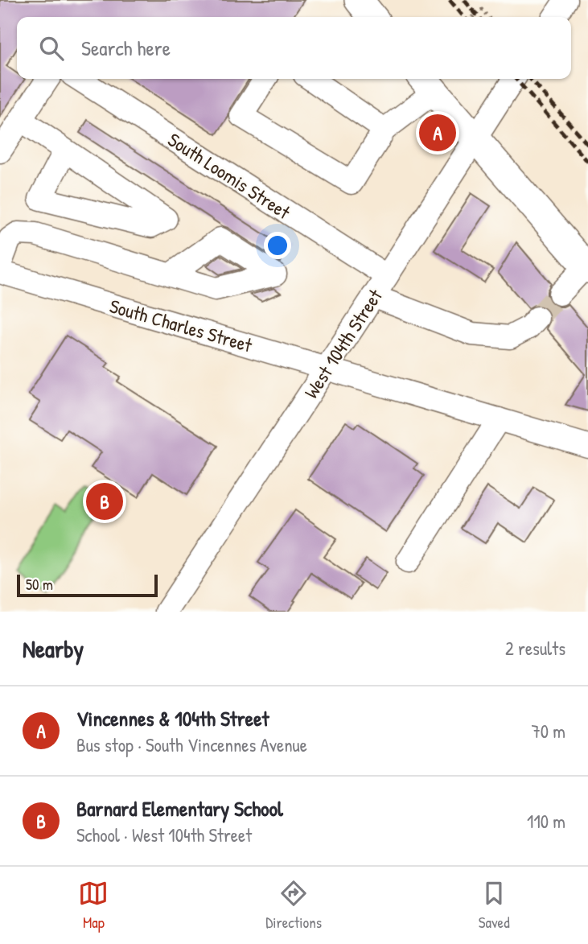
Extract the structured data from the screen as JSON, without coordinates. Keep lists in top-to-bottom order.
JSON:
{
  "streets": {
    "street": ["South Loomis Street", "South Charles Street", "West 104th Street"]
  },
  "crossings": [
    ["South Loomis Street", "West 104th Street"],
    ["South Charles Street", "West 104th Street"]
  ],
  "scale_bar": "50 m",
  "page": {
    "search": "Search here",
    "pins": ["A", "B"],
    "scale": "50 m",
    "heading": ["Nearby", "2 results"],
    "list": [
      {
        "mark": "A",
        "name": "Vincennes & 104th Street",
        "note": "Bus stop · South Vincennes Avenue",
        "value": "70 m"
      },
      {
        "mark": "B",
        "name": "Barnard Elementary School",
        "note": "School · West 104th Street",
        "value": "110 m"
      }
    ],
    "nav": ["Map", "Directions", "Saved"]
  }
}
